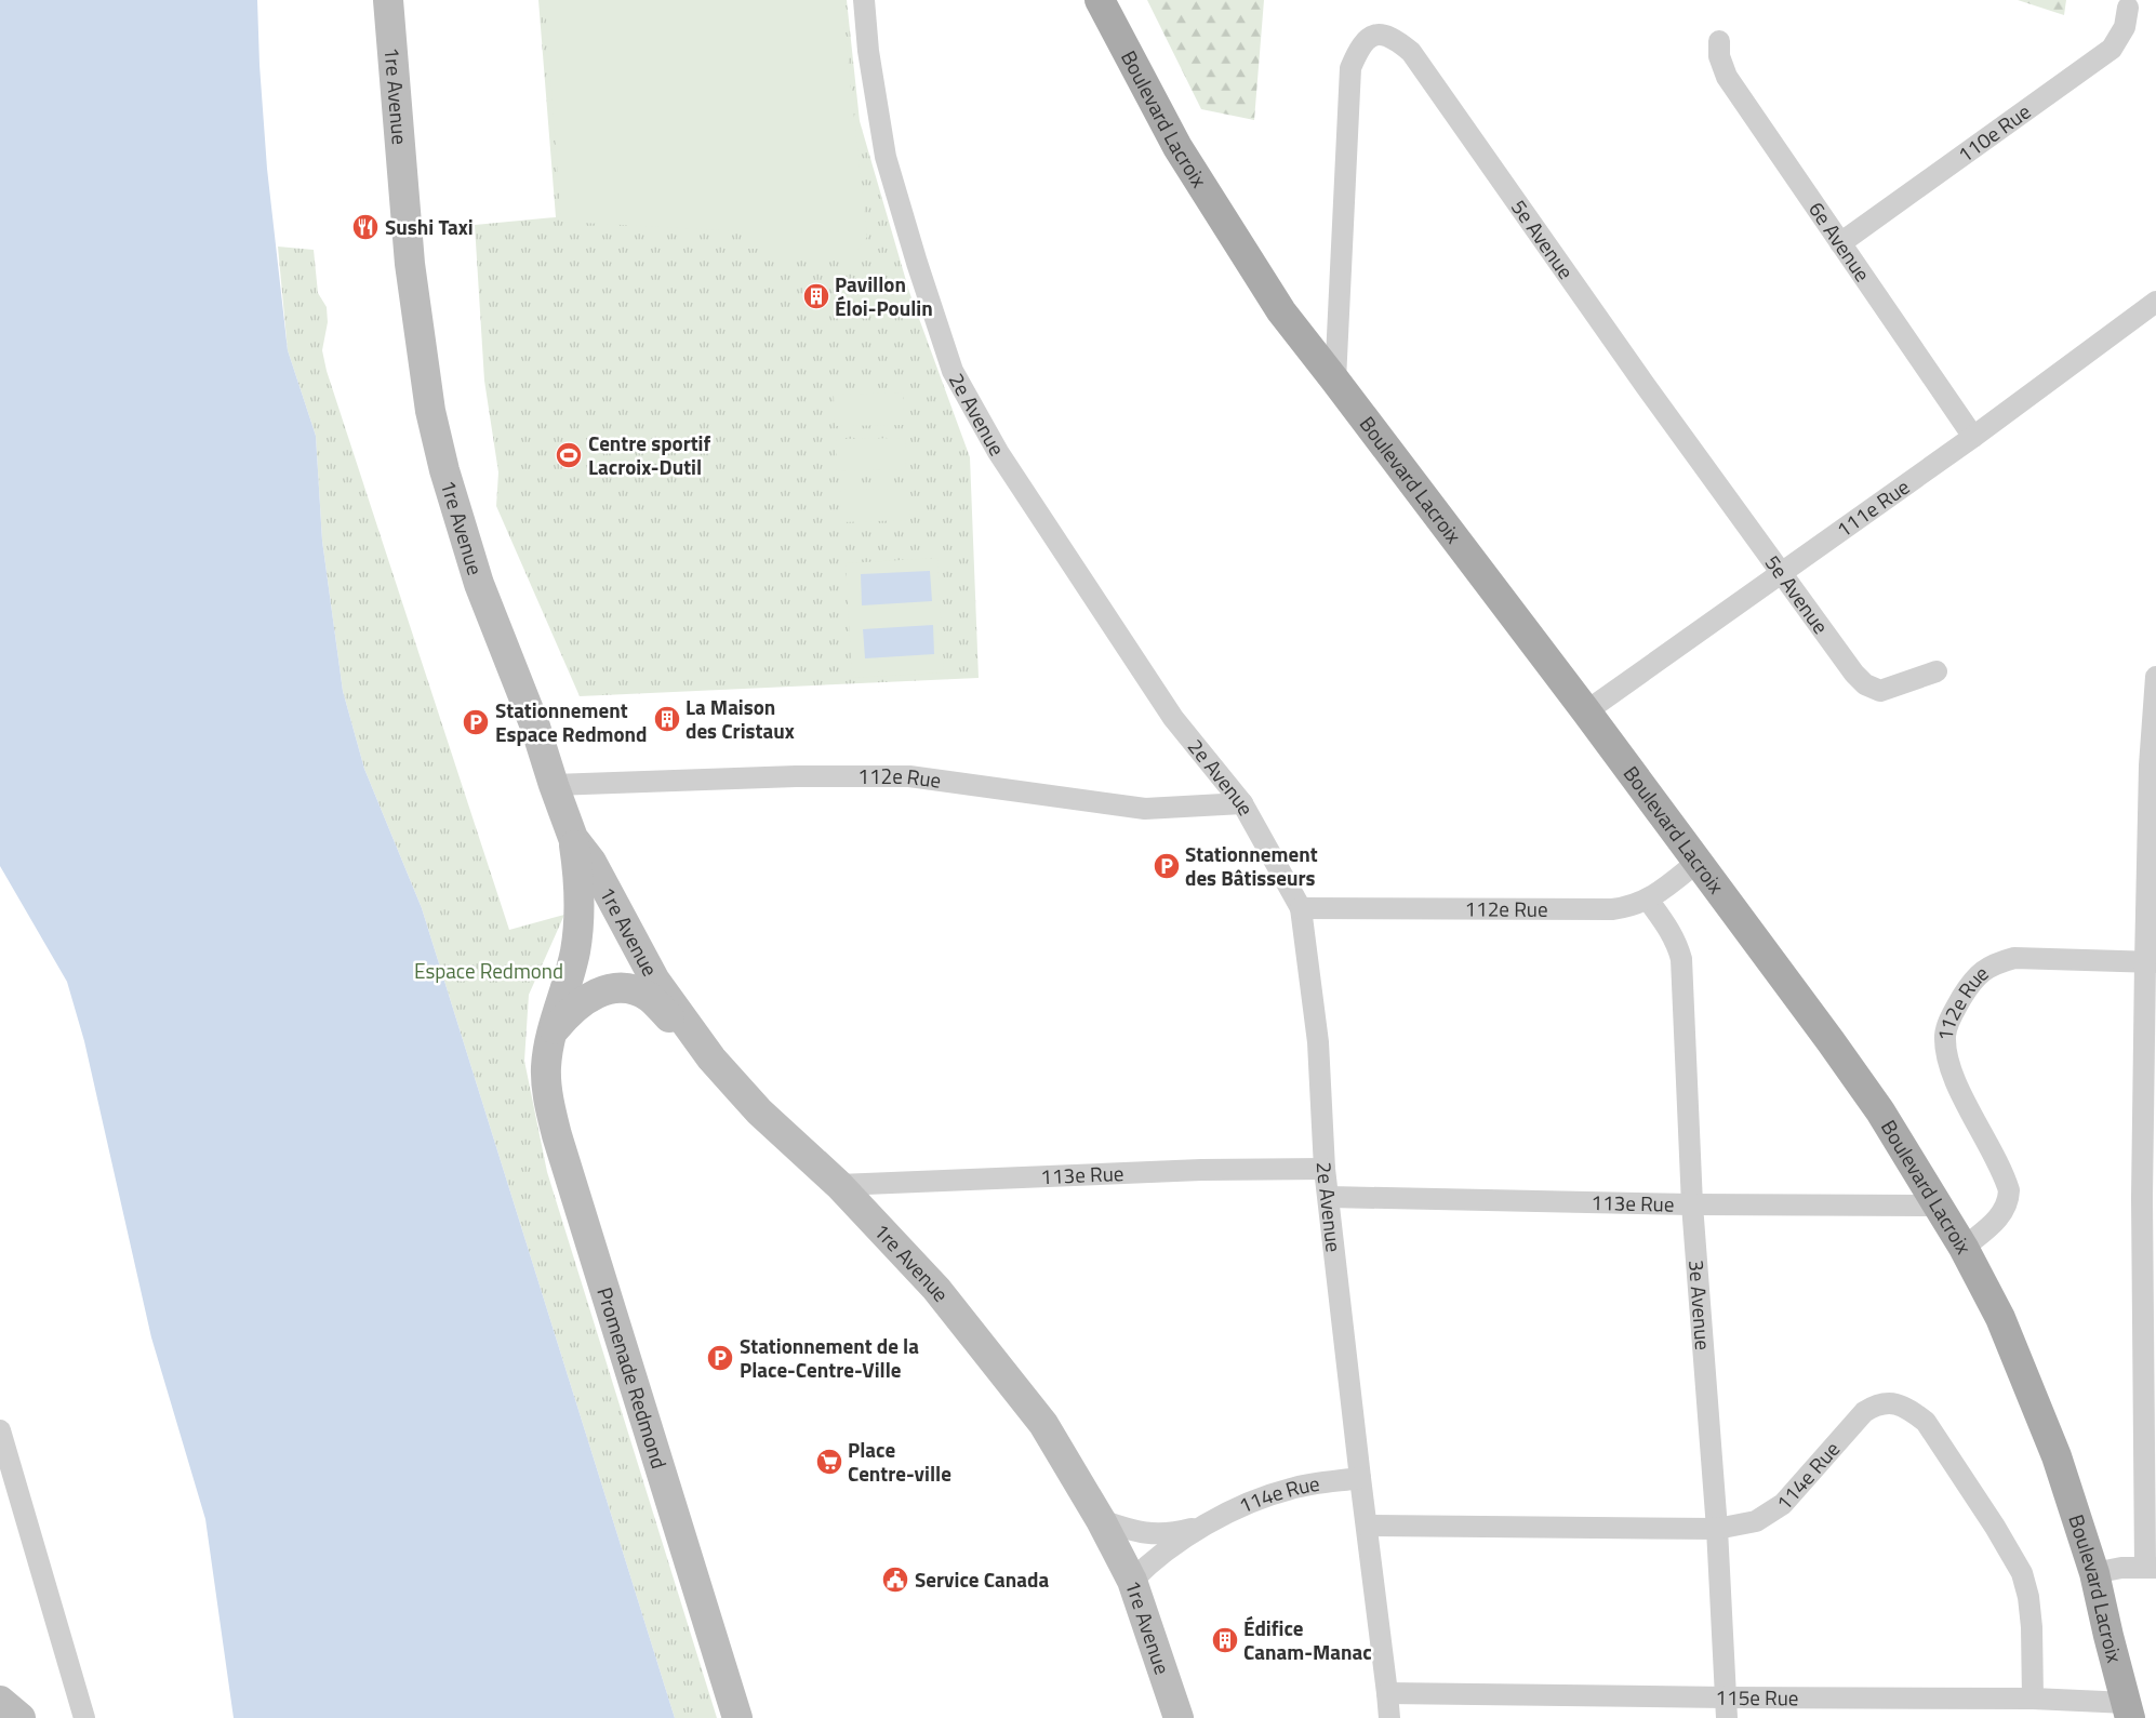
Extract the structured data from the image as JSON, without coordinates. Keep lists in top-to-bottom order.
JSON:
{
  "streets": {
    "main road": ["Boulevard Lacroix"],
    "street": [
      "1re Avenue",
      "110e Rue",
      "5e Avenue",
      "6e Avenue",
      "2e Avenue",
      "111e Rue",
      "112e Rue",
      "113e Rue",
      "3e Avenue",
      "Promenade Redmond",
      "114e Rue",
      "115e Rue"
    ]
  },
  "crossings": [
    ["1re Avenue", "112e Rue"],
    ["1re Avenue", "113e Rue"],
    ["1re Avenue", "Promenade Redmond"],
    ["1re Avenue", "114e Rue"],
    ["Boulevard Lacroix", "5e Avenue"],
    ["Boulevard Lacroix", "111e Rue"],
    ["Boulevard Lacroix", "112e Rue"],
    ["Boulevard Lacroix", "113e Rue"],
    ["Boulevard Lacroix", "115e Rue"],
    ["110e Rue", "6e Avenue"],
    ["5e Avenue", "111e Rue"],
    ["6e Avenue", "111e Rue"],
    ["2e Avenue", "112e Rue"],
    ["2e Avenue", "113e Rue"],
    ["2e Avenue", "114e Rue"],
    ["2e Avenue", "115e Rue"],
    ["112e Rue", "3e Avenue"],
    ["113e Rue", "3e Avenue"],
    ["3e Avenue", "114e Rue"],
    ["3e Avenue", "115e Rue"],
    ["114e Rue", "115e Rue"]
  ],
  "parks": ["Espace Redmond"],
  "places": {
    "restaurant": ["Sushi Taxi"],
    "building": ["Pavillon Éloi-Poulin", "La Maison des Cristaux", "Édifice Canam-Manac"],
    "sports": ["Centre sportif Lacroix-Dutil"],
    "parking": ["Stationnement Espace Redmond", "Stationnement des Bâtisseurs", "Stationnement de la Place-Centre-Ville"],
    "supermarket": ["Place Centre-ville"],
    "public building": ["Service Canada"]
  }
}
